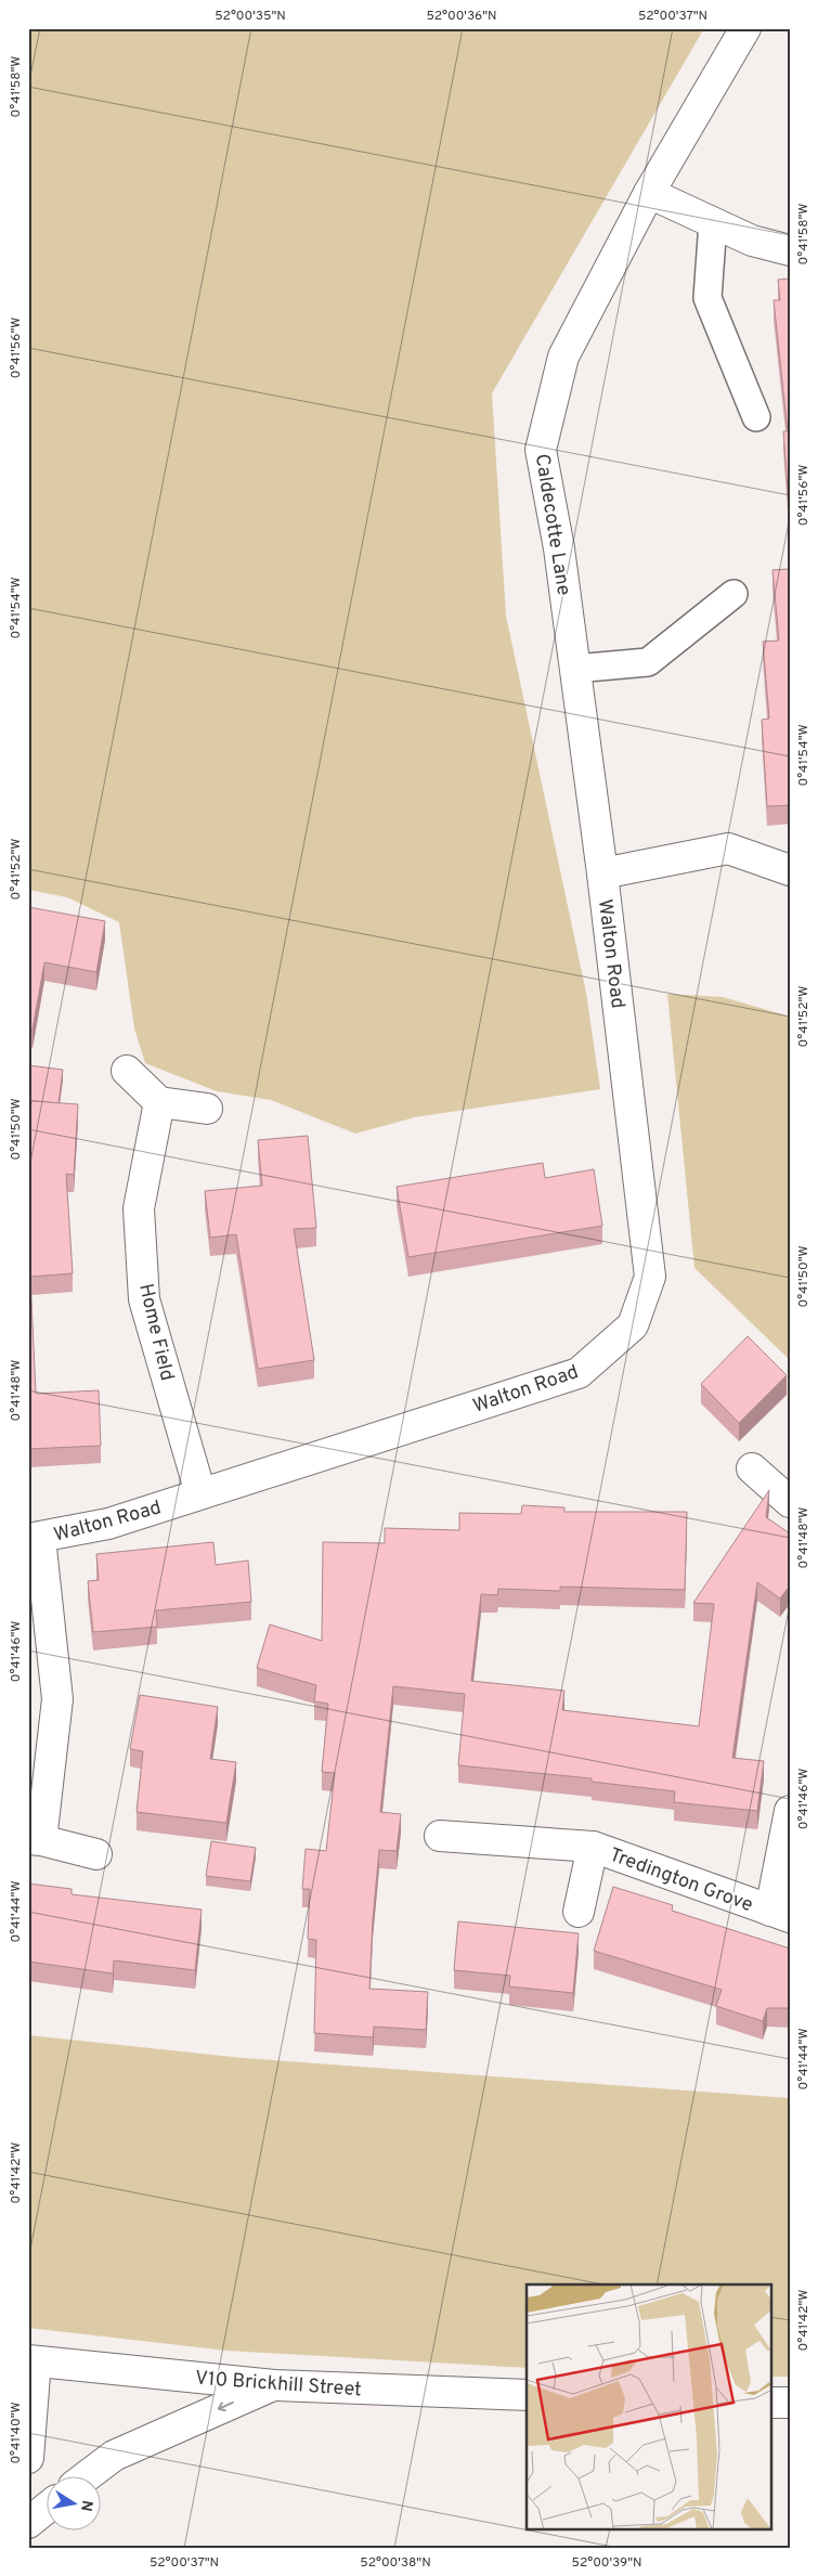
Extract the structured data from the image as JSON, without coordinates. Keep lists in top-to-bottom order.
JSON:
{
  "streets": {
    "street": [
      "Caldecotte Lane",
      "Walton Road",
      "Home Field",
      "Tredington Grove",
      "V10 Brickhill Street"
    ]
  },
  "crossings": [
    ["Caldecotte Lane", "Walton Road"],
    ["Walton Road", "Home Field"]
  ],
  "north": "right",
  "coordinates": [
    "52°00'35\"N",
    "52°00'36\"N",
    "52°00'37\"N",
    "0°41'58\"W",
    "0°41'56\"W",
    "0°41'54\"W",
    "0°41'52\"W",
    "0°41'50\"W",
    "0°41'48\"W",
    "0°41'46\"W",
    "0°41'44\"W",
    "0°41'42\"W",
    "0°41'40\"W",
    "52°00'38\"N",
    "52°00'39\"N"
  ]
}
